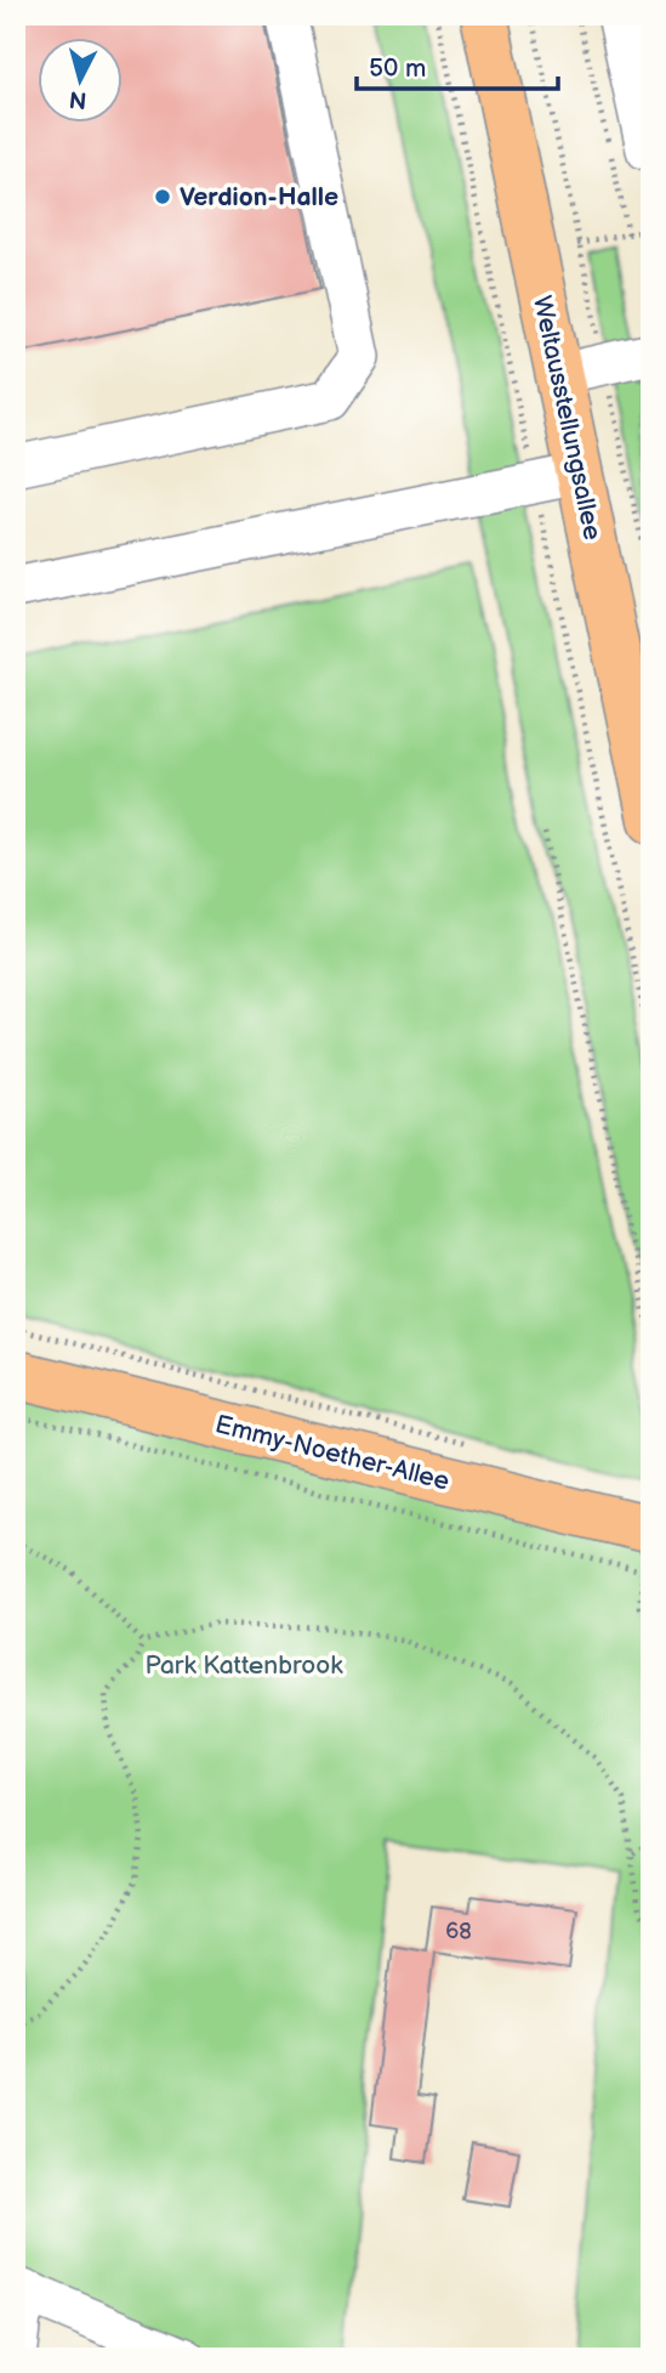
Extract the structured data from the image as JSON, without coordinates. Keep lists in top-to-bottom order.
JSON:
{
  "streets": {
    "main road": ["Weltausstellungsallee", "Emmy-Noether-Allee"]
  },
  "parks": ["Park Kattenbrook"],
  "places": ["Verdion-Halle"],
  "house_numbers": ["68"],
  "scale_bar": "50 m",
  "north": "bottom"
}
